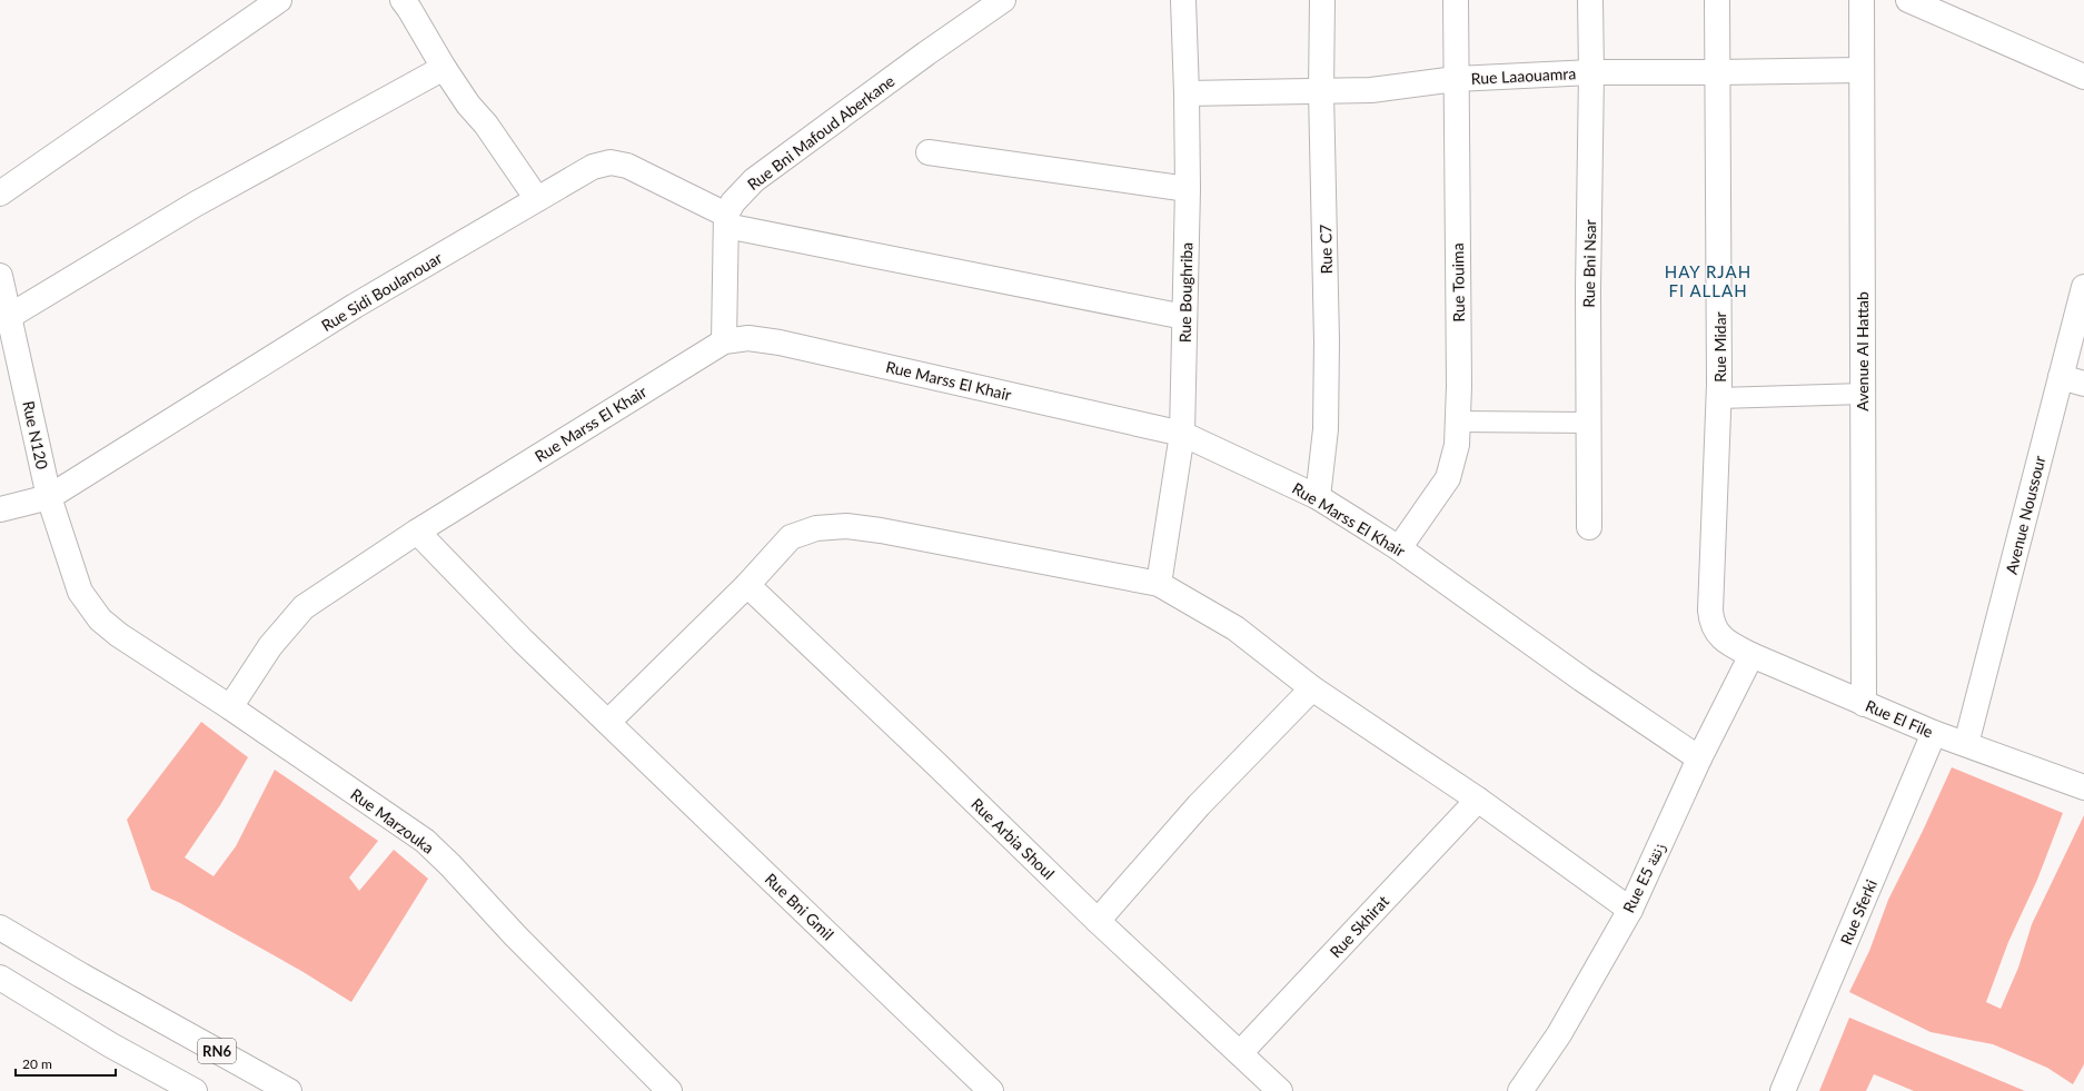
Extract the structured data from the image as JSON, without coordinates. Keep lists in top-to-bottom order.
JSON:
{
  "streets": {
    "street": [
      "Rue Laaouamra",
      "Rue Bni Mafoud Aberkane",
      "Rue C7",
      "Rue Bni Nsar",
      "Rue Touima",
      "Rue Sidi Boulanouar",
      "Rue Boughriba",
      "Rue Midar",
      "Avenue Al Hattab",
      "Rue Marss El Khair",
      "Rue N120",
      "Avenue Noussour",
      "Rue El File",
      "Rue Marzouka",
      "Rue Arbia Shoul",
      "Rue E5 زنقة",
      "Rue Bni Gmil",
      "Rue Sferki",
      "Rue Skhirat",
      "RN6"
    ]
  },
  "crossings": [
    ["Rue Laaouamra", "Rue C7"],
    ["Rue Laaouamra", "Rue Bni Nsar"],
    ["Rue Laaouamra", "Rue Touima"],
    ["Rue Laaouamra", "Rue Boughriba"],
    ["Rue Laaouamra", "Rue Midar"],
    ["Rue Laaouamra", "Avenue Al Hattab"],
    ["Rue Bni Mafoud Aberkane", "Rue Sidi Boulanouar"],
    ["Rue C7", "Rue Marss El Khair"],
    ["Rue Touima", "Rue Marss El Khair"],
    ["Rue Sidi Boulanouar", "Rue Boughriba"],
    ["Rue Sidi Boulanouar", "Rue N120"],
    ["Rue Boughriba", "Rue Marss El Khair"],
    ["Rue Midar", "Rue El File"],
    ["Avenue Al Hattab", "Rue El File"],
    ["Rue Marss El Khair", "Rue Marzouka"],
    ["Rue Marss El Khair", "Rue E5 زنقة"],
    ["Rue Marss El Khair", "Rue Bni Gmil"],
    ["Rue N120", "Rue Marzouka"],
    ["Avenue Noussour", "Rue El File"],
    ["Rue El File", "Rue E5 زنقة"],
    ["Rue El File", "Rue Sferki"],
    ["Rue Arbia Shoul", "Rue Skhirat"]
  ],
  "districts": ["HAY RJAH FI ALLAH"],
  "scale_bar": "20 m"
}
